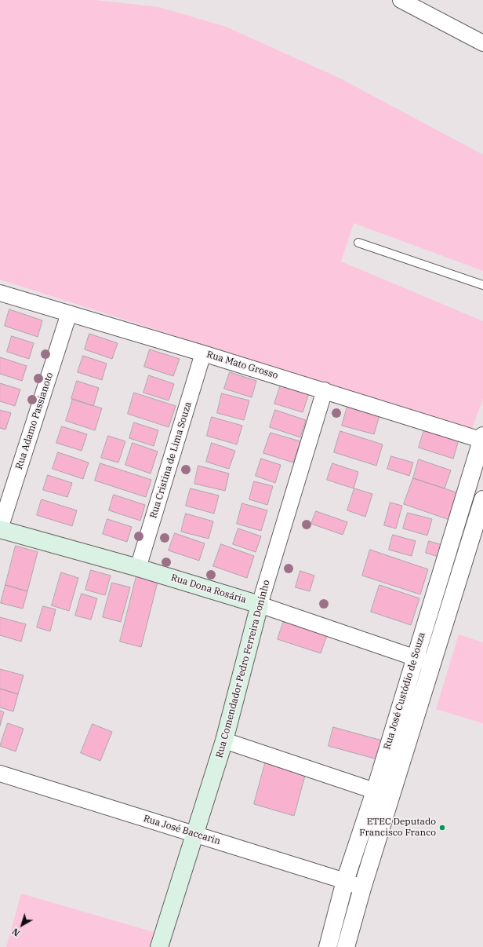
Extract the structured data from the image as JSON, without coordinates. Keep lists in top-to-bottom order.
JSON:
{
  "streets": {
    "main road": ["Rua Dona Rosária", "Rua Comendador Pedro Ferreira Doninho"],
    "street": [
      "Rua Mato Grosso",
      "Rua Adamo Passianoto",
      "Rua Cristina de Lima Souza",
      "Rua José Custódio de Souza",
      "Rua José Baccarin"
    ]
  },
  "crossings": [
    ["Rua Mato Grosso", "Rua Adamo Passianoto"],
    ["Rua Mato Grosso", "Rua Cristina de Lima Souza"],
    ["Rua Mato Grosso", "Rua Comendador Pedro Ferreira Doninho"],
    ["Rua Mato Grosso", "Rua José Custódio de Souza"],
    ["Rua Adamo Passianoto", "Rua Dona Rosária"],
    ["Rua Cristina de Lima Souza", "Rua Dona Rosária"],
    ["Rua Dona Rosária", "Rua Comendador Pedro Ferreira Doninho"],
    ["Rua Dona Rosária", "Rua José Custódio de Souza"],
    ["Rua Comendador Pedro Ferreira Doninho", "Rua José Baccarin"],
    ["Rua José Custódio de Souza", "Rua José Baccarin"]
  ],
  "places": ["ETEC Deputado Francisco Franco"],
  "north": "bottom left"
}
